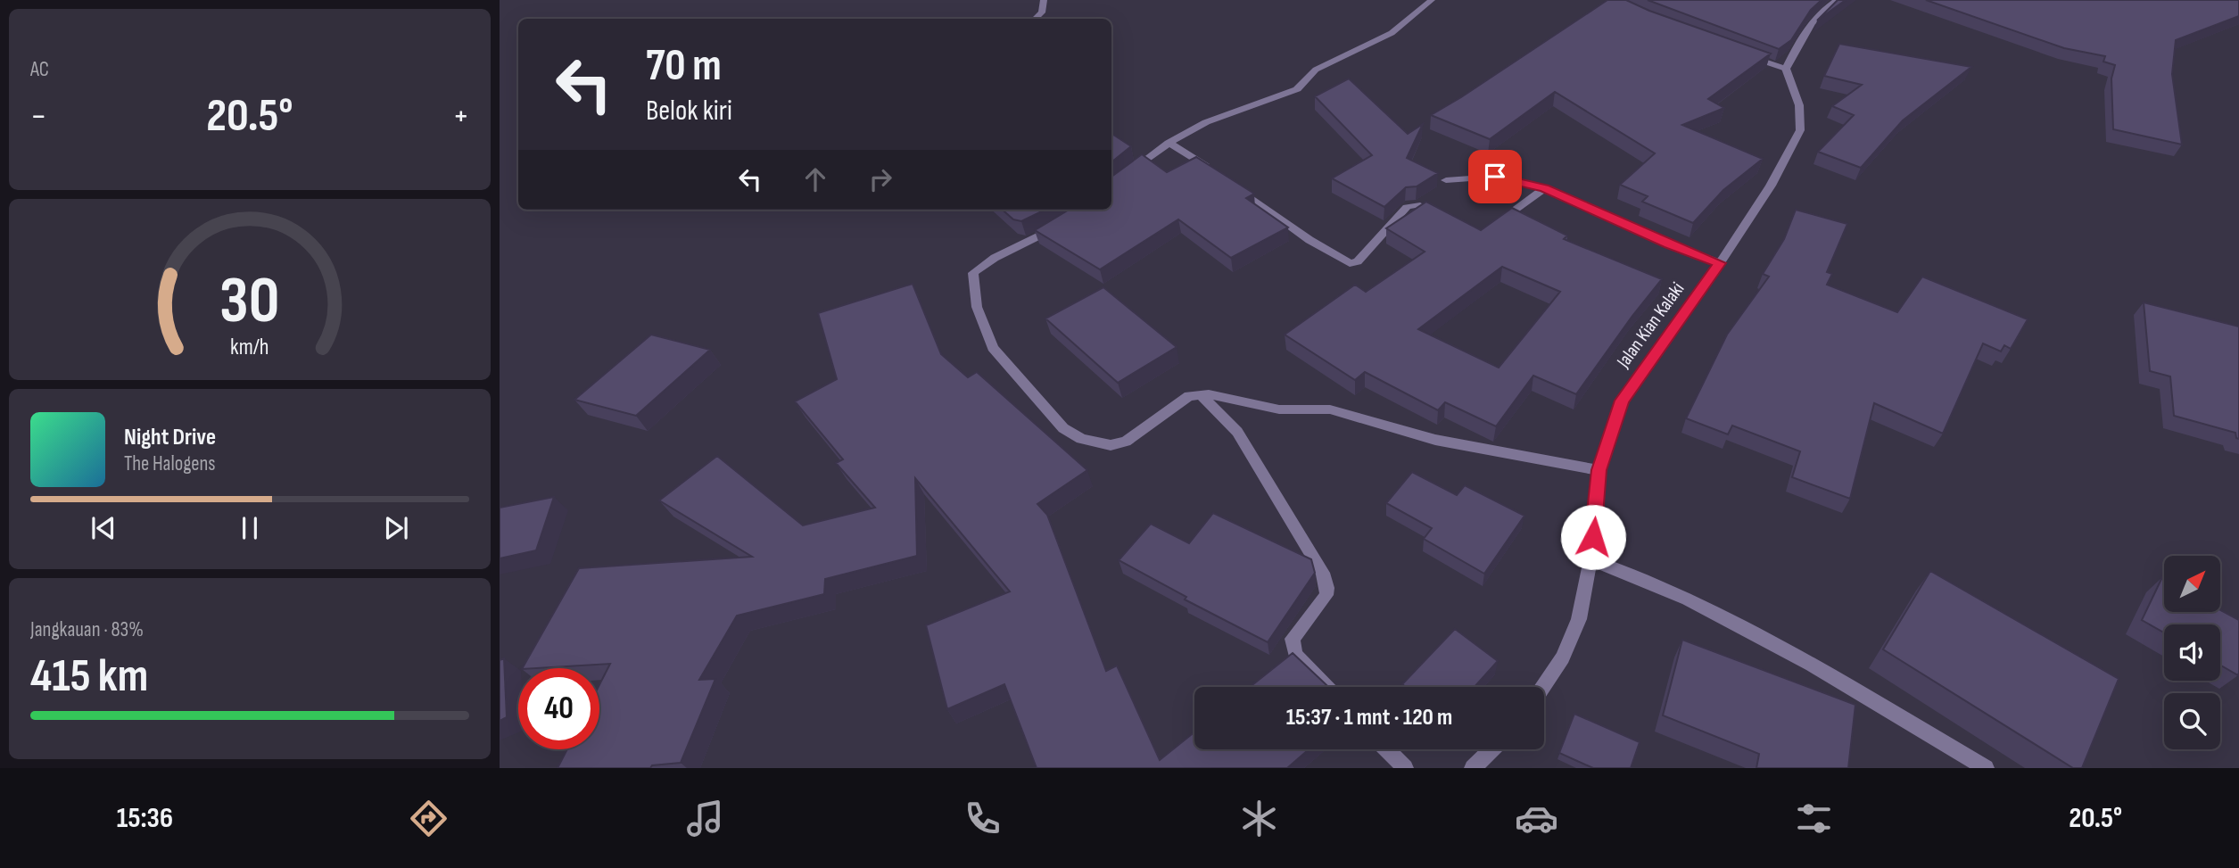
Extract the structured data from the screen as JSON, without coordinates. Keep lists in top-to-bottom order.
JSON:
{
  "streets": {
    "street": ["Jalan Kian Kalaki"]
  },
  "north": "top right",
  "page": {
    "tile": [
      "AC",
      ["Jangkauan · 83%", "415 km"]
    ],
    "turn": ["70 m", "Belok kiri"],
    "heat": ["−", "20.5°", "+"],
    "song": ["Night Drive", "The Halogens"],
    "limit": "40",
    "trip": "15:37 · 1 mnt · 120 m",
    "tabs": ["15:36", "20.5°"],
    "gauge": ["30", "km/h"]
  }
}
